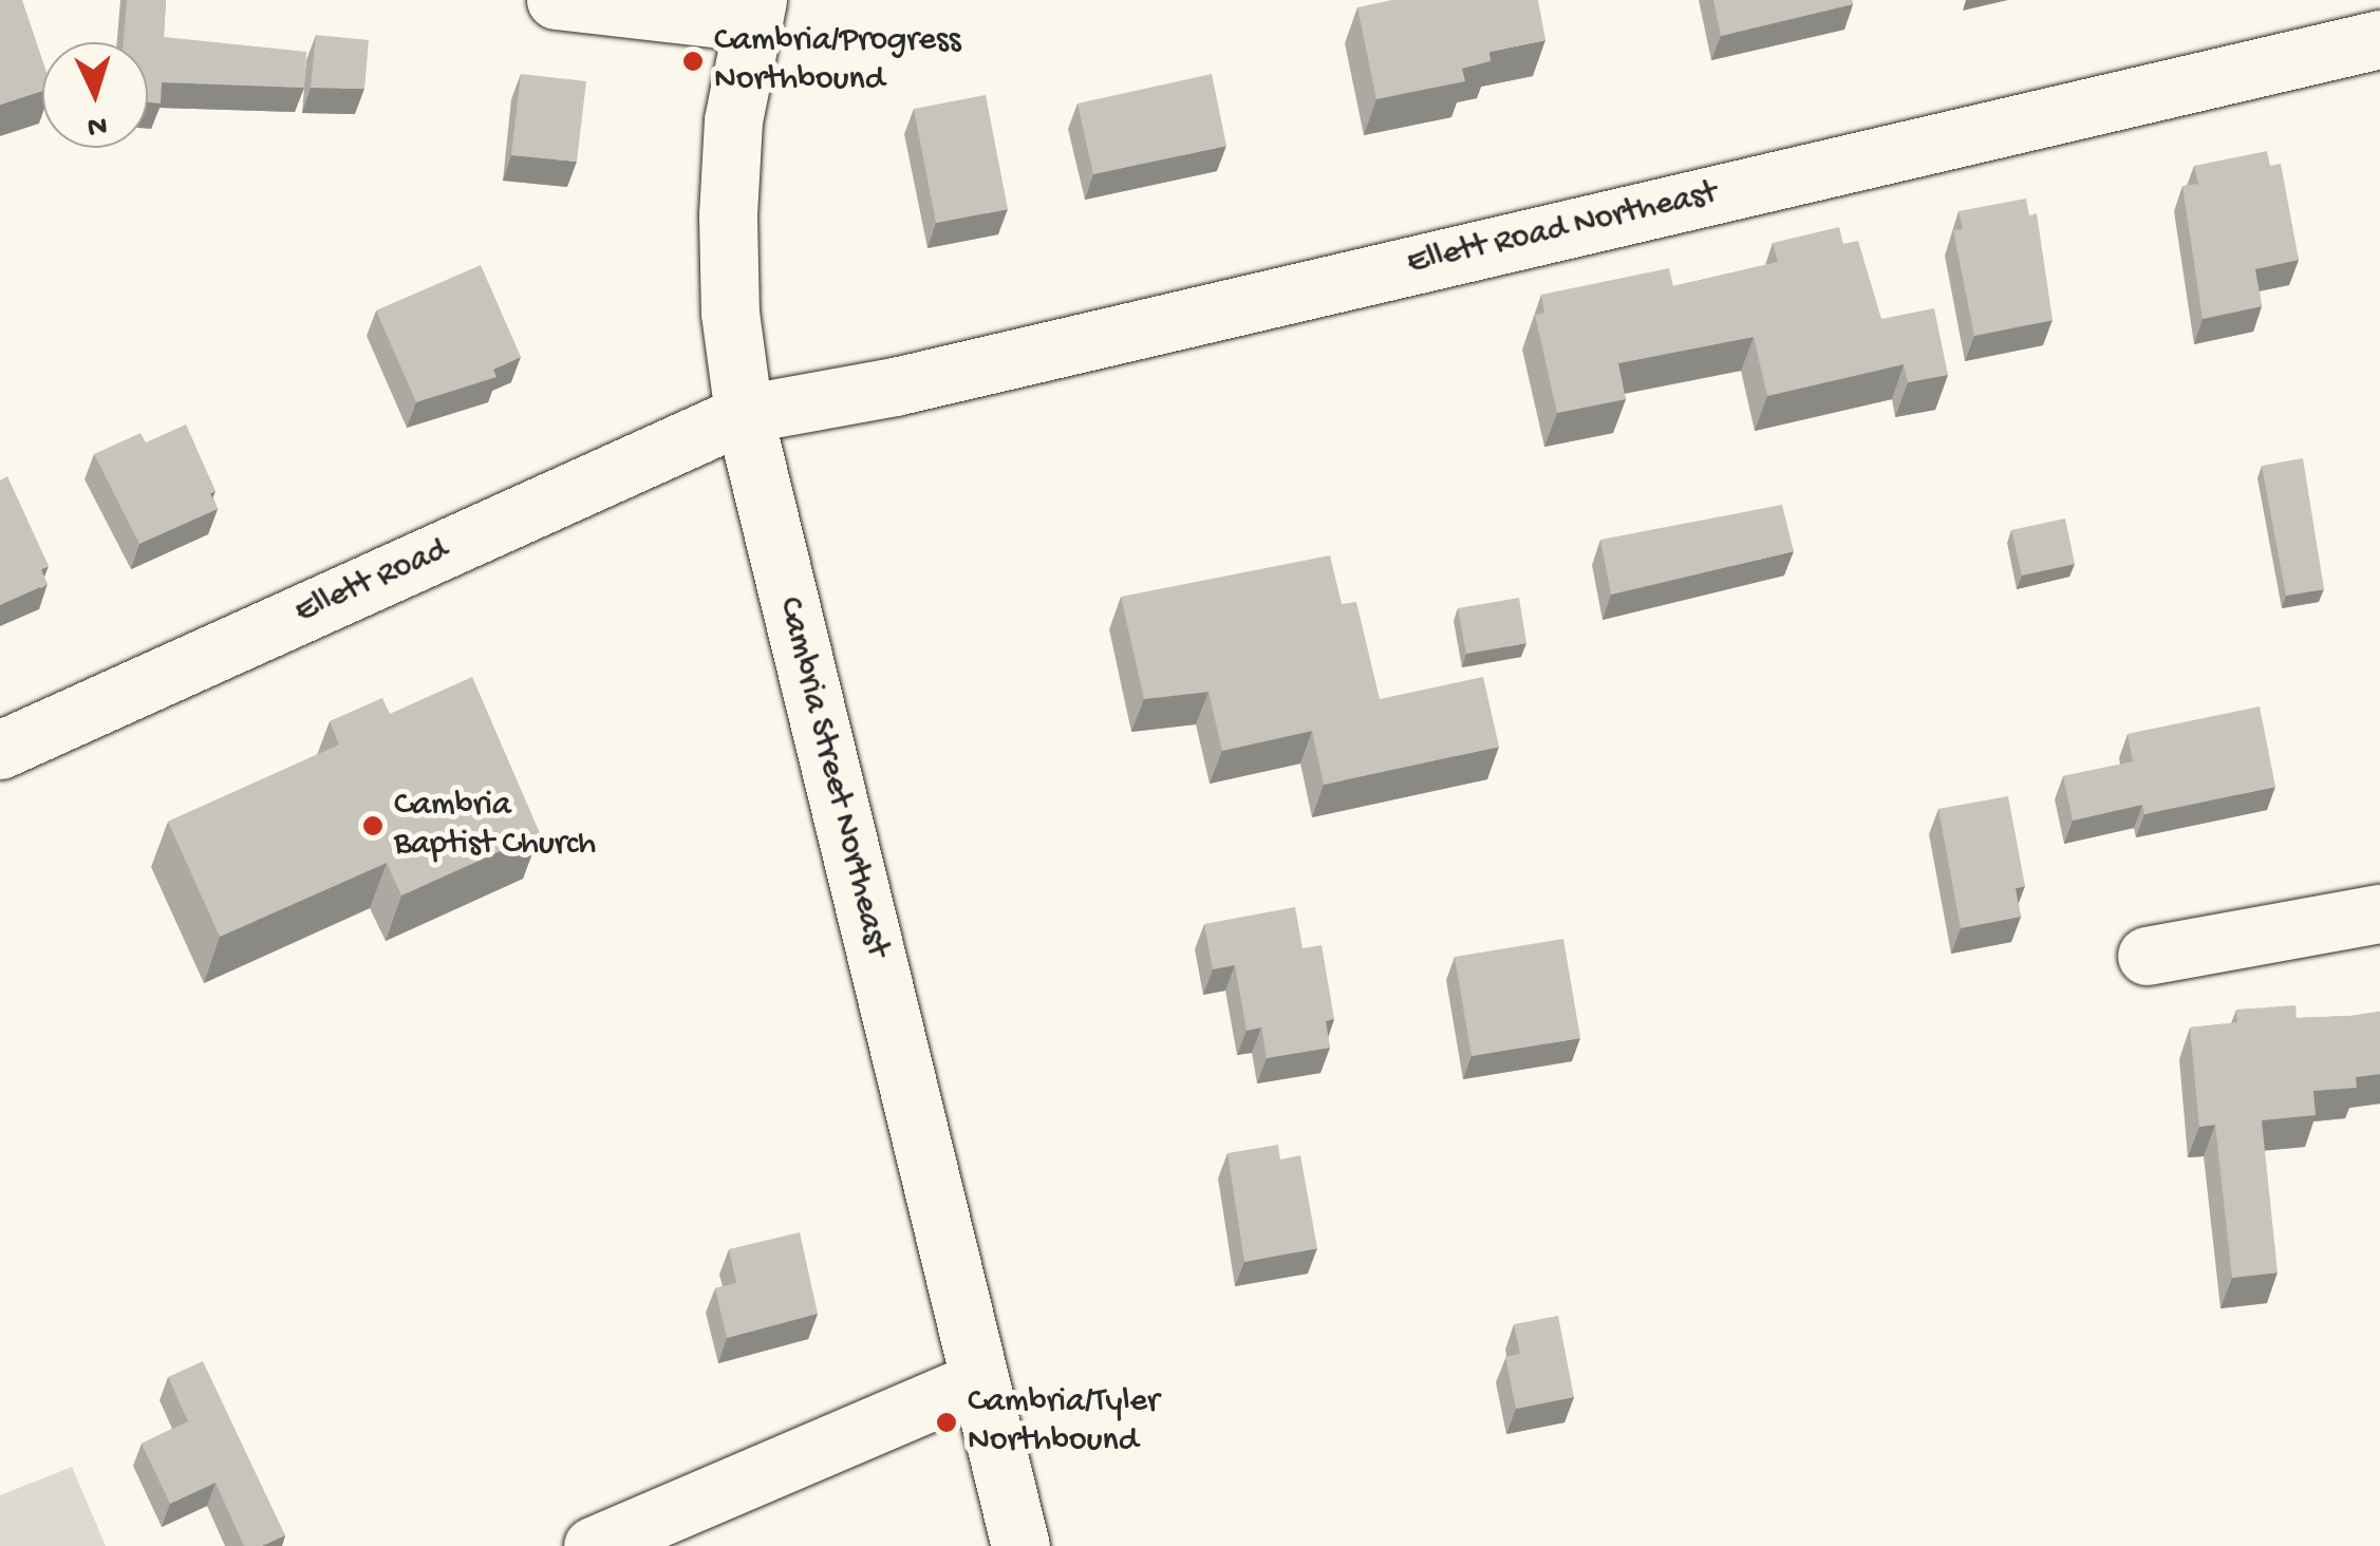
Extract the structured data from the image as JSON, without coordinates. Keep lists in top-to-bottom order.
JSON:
{
  "streets": {
    "street": ["Ellett Road Northeast", "Ellett Road", "Cambria Street Northeast"]
  },
  "crossings": [
    ["Ellett Road Northeast", "Ellett Road"],
    ["Ellett Road Northeast", "Cambria Street Northeast"],
    ["Ellett Road", "Cambria Street Northeast"]
  ],
  "places": ["Cambria/Progress Northbound", "Cambria Baptist Church", "Cambria/Tyler Northbound"],
  "north": "bottom"
}
